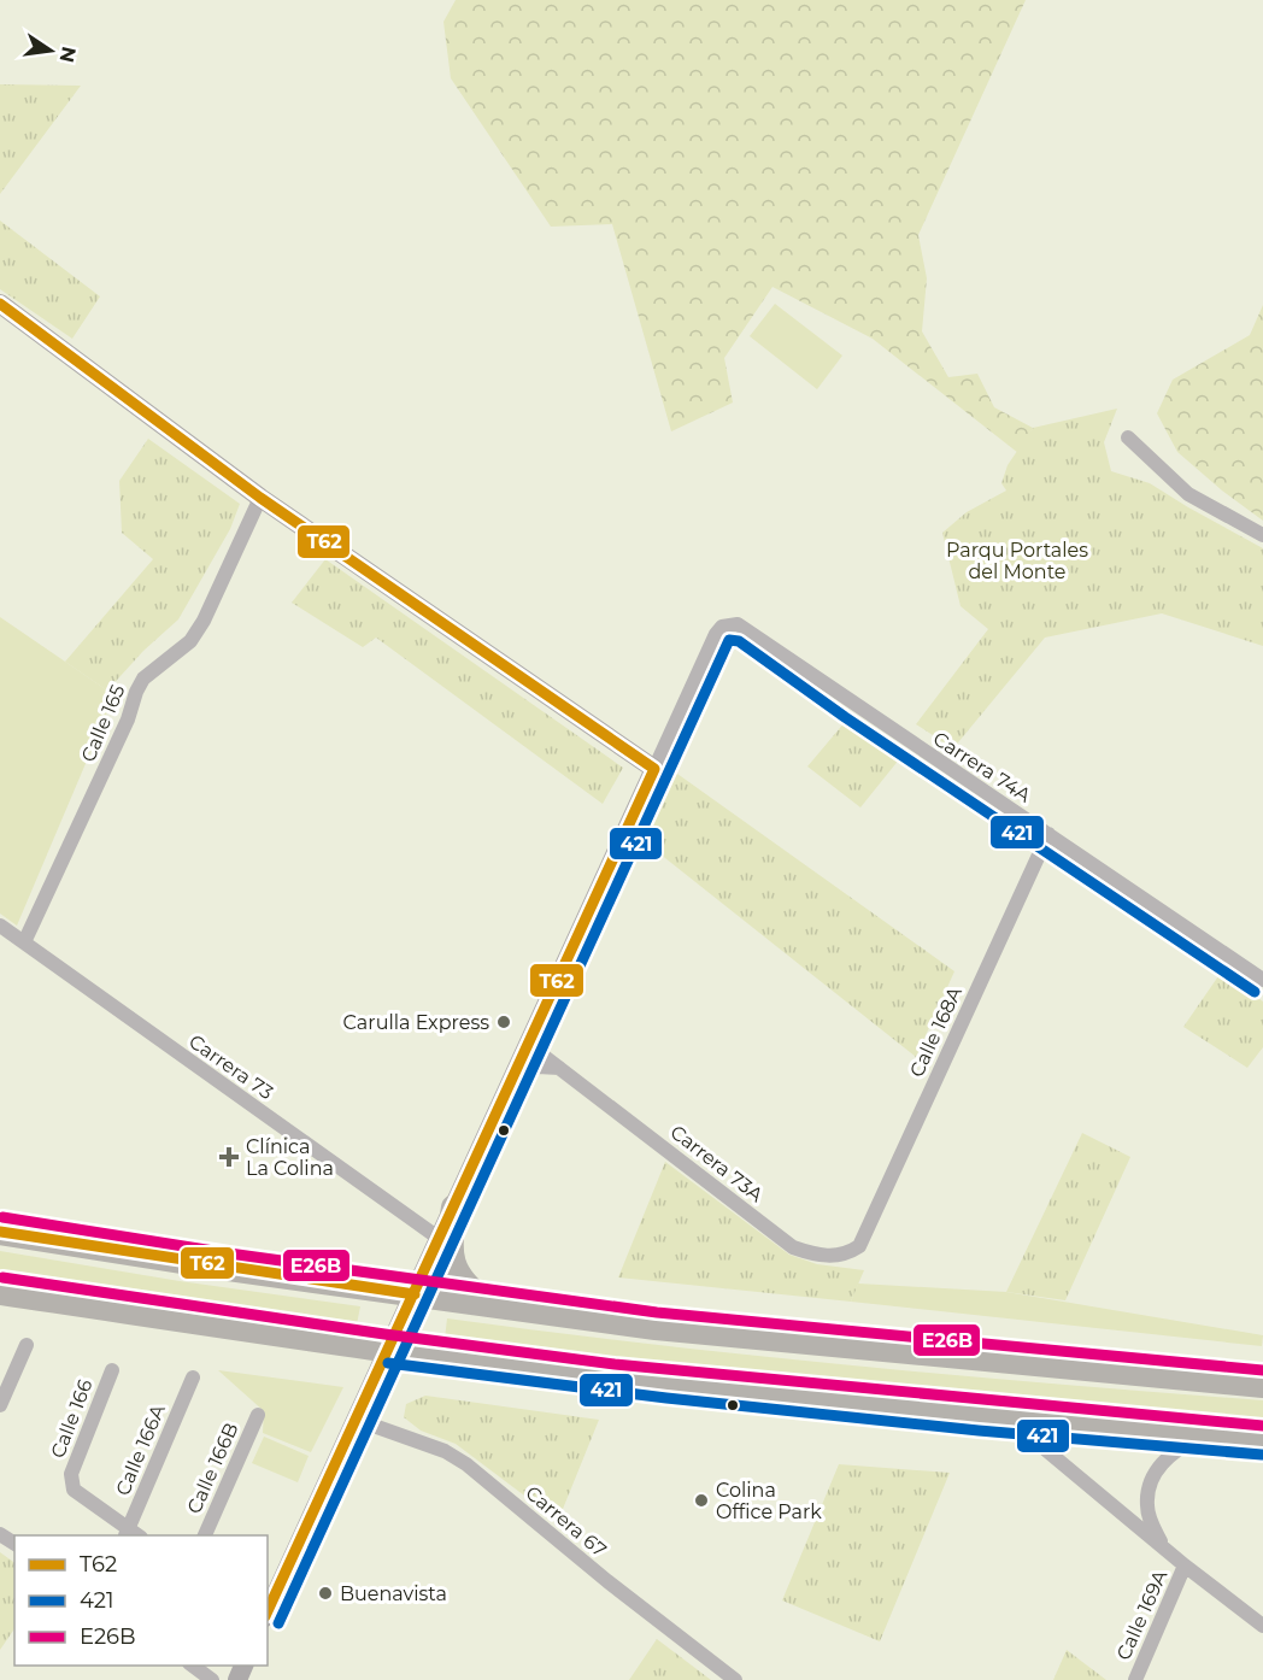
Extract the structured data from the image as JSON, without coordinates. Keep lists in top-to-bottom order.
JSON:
{
  "streets": {
    "street": [
      "Calle 165",
      "Carrera 74A",
      "Calle 168A",
      "Carrera 73",
      "Carrera 73A",
      "Calle 166",
      "Calle 166A",
      "Calle 166B",
      "Carrera 67",
      "Calle 169A"
    ]
  },
  "crossings": [
    ["Calle 165", "Carrera 73"],
    ["Carrera 74A", "Calle 168A"],
    ["Calle 168A", "Carrera 73A"],
    ["Calle 166", "Calle 166A"]
  ],
  "parks": ["Parqu Portales del Monte"],
  "places": {
    "other": ["Carulla Express", "Colina Office Park", "Buenavista"],
    "health": ["Clínica La Colina"]
  },
  "lines": ["transit line T62", "transit line 421", "transit line E26B"],
  "legend": ["T62", "421", "E26B"],
  "north": "right"
}
